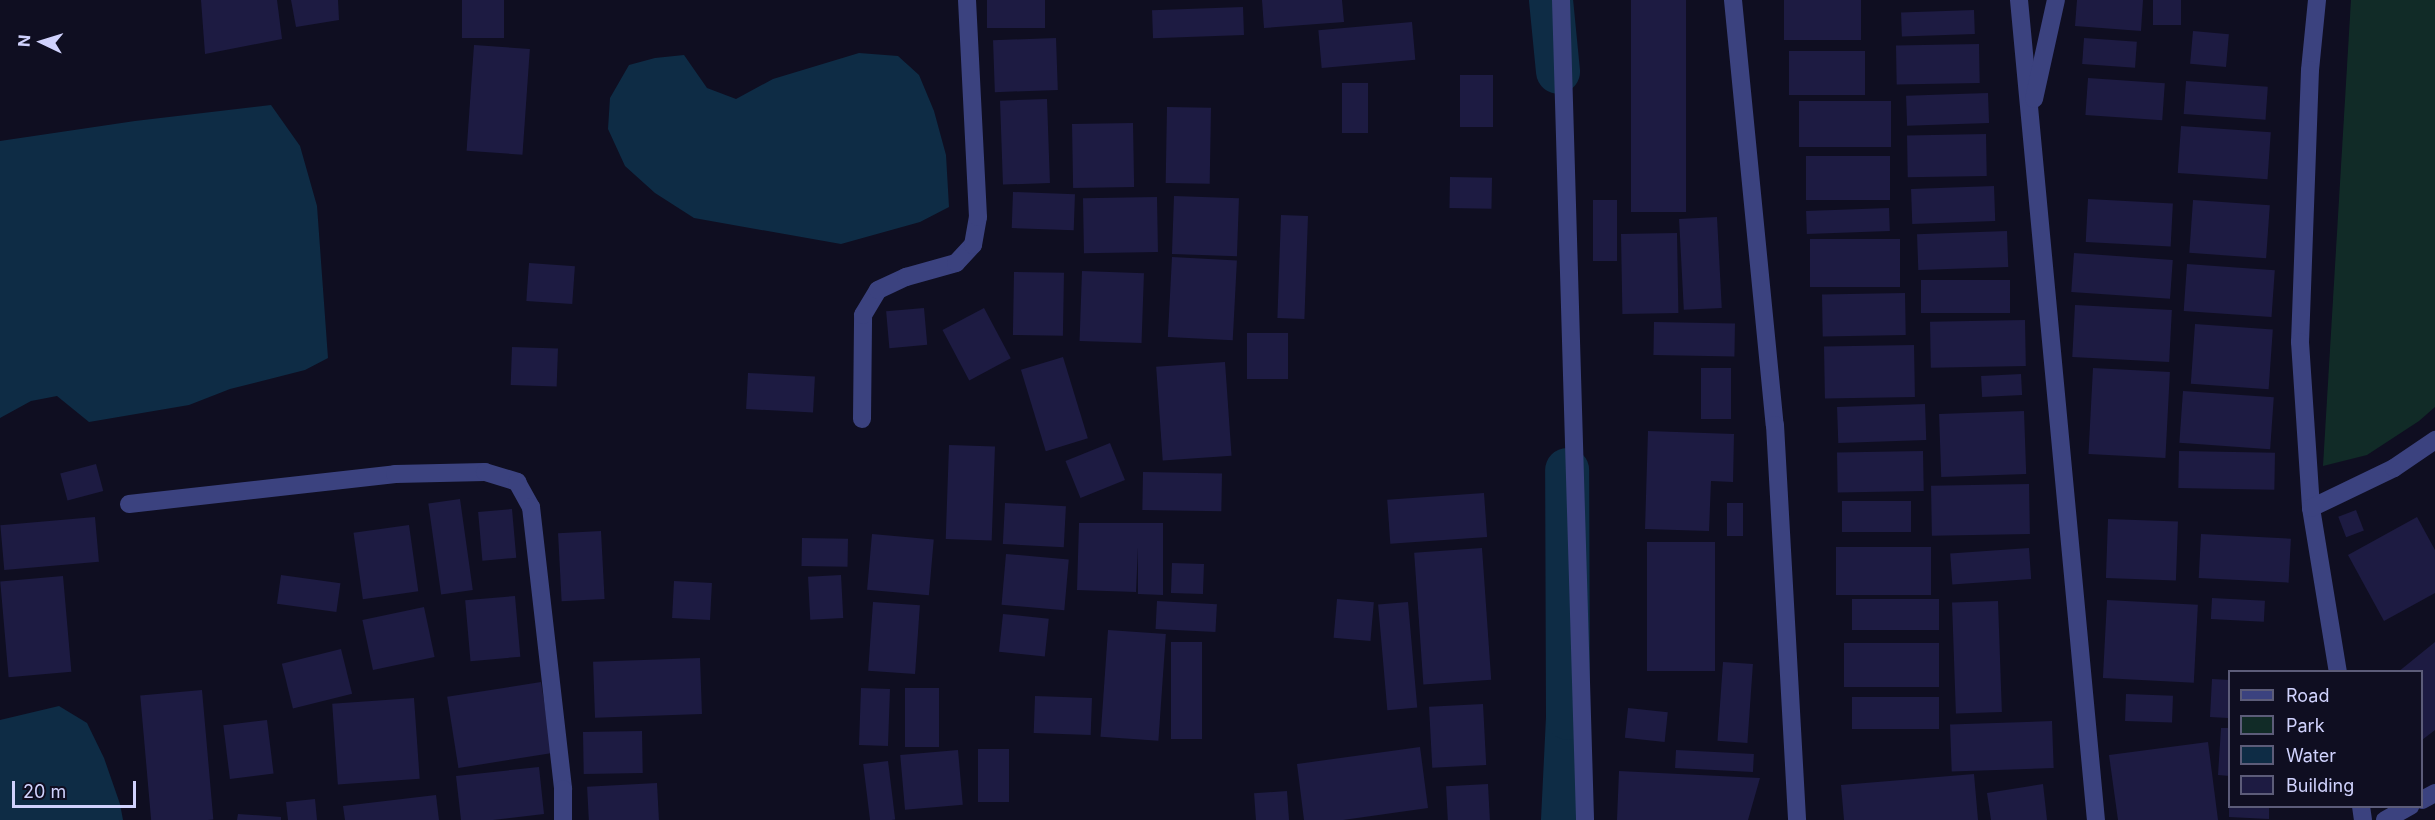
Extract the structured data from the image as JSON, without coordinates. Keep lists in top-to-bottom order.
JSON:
{
  "legend": [
    "Road",
    "Park",
    "Water",
    "Building"
  ],
  "scale_bar": "20 m",
  "north": "left"
}
